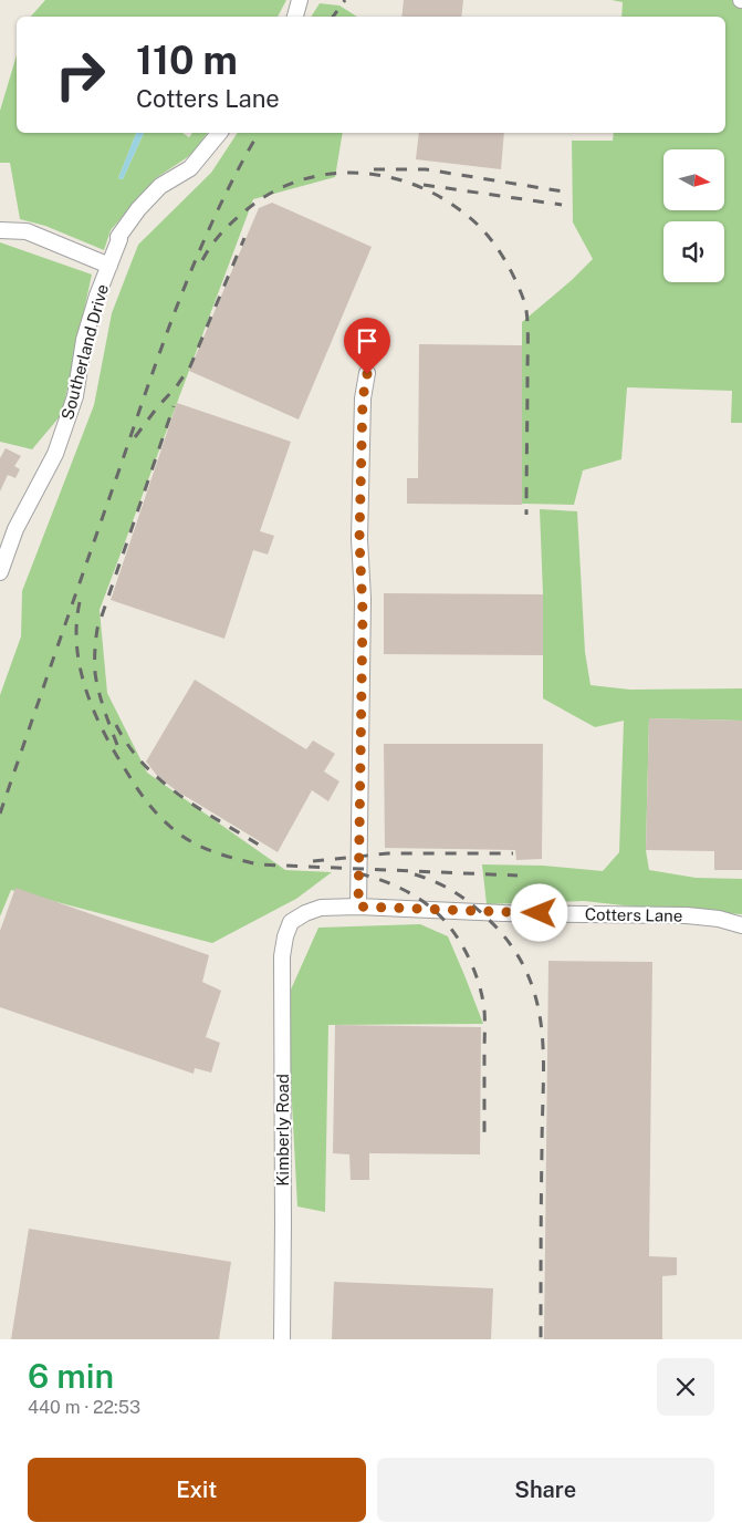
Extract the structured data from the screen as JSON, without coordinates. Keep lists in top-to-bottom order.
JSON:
{
  "streets": {
    "street": ["Southerland Drive", "Cotters Lane", "Kimberly Road"]
  },
  "crossings": [
    ["Cotters Lane", "Kimberly Road"]
  ],
  "north": "right",
  "page": {
    "turn": ["110 m", "Cotters Lane"],
    "heading": ["6 min", "440 m · 22:53"],
    "buttons": ["Exit", "Share"]
  }
}
